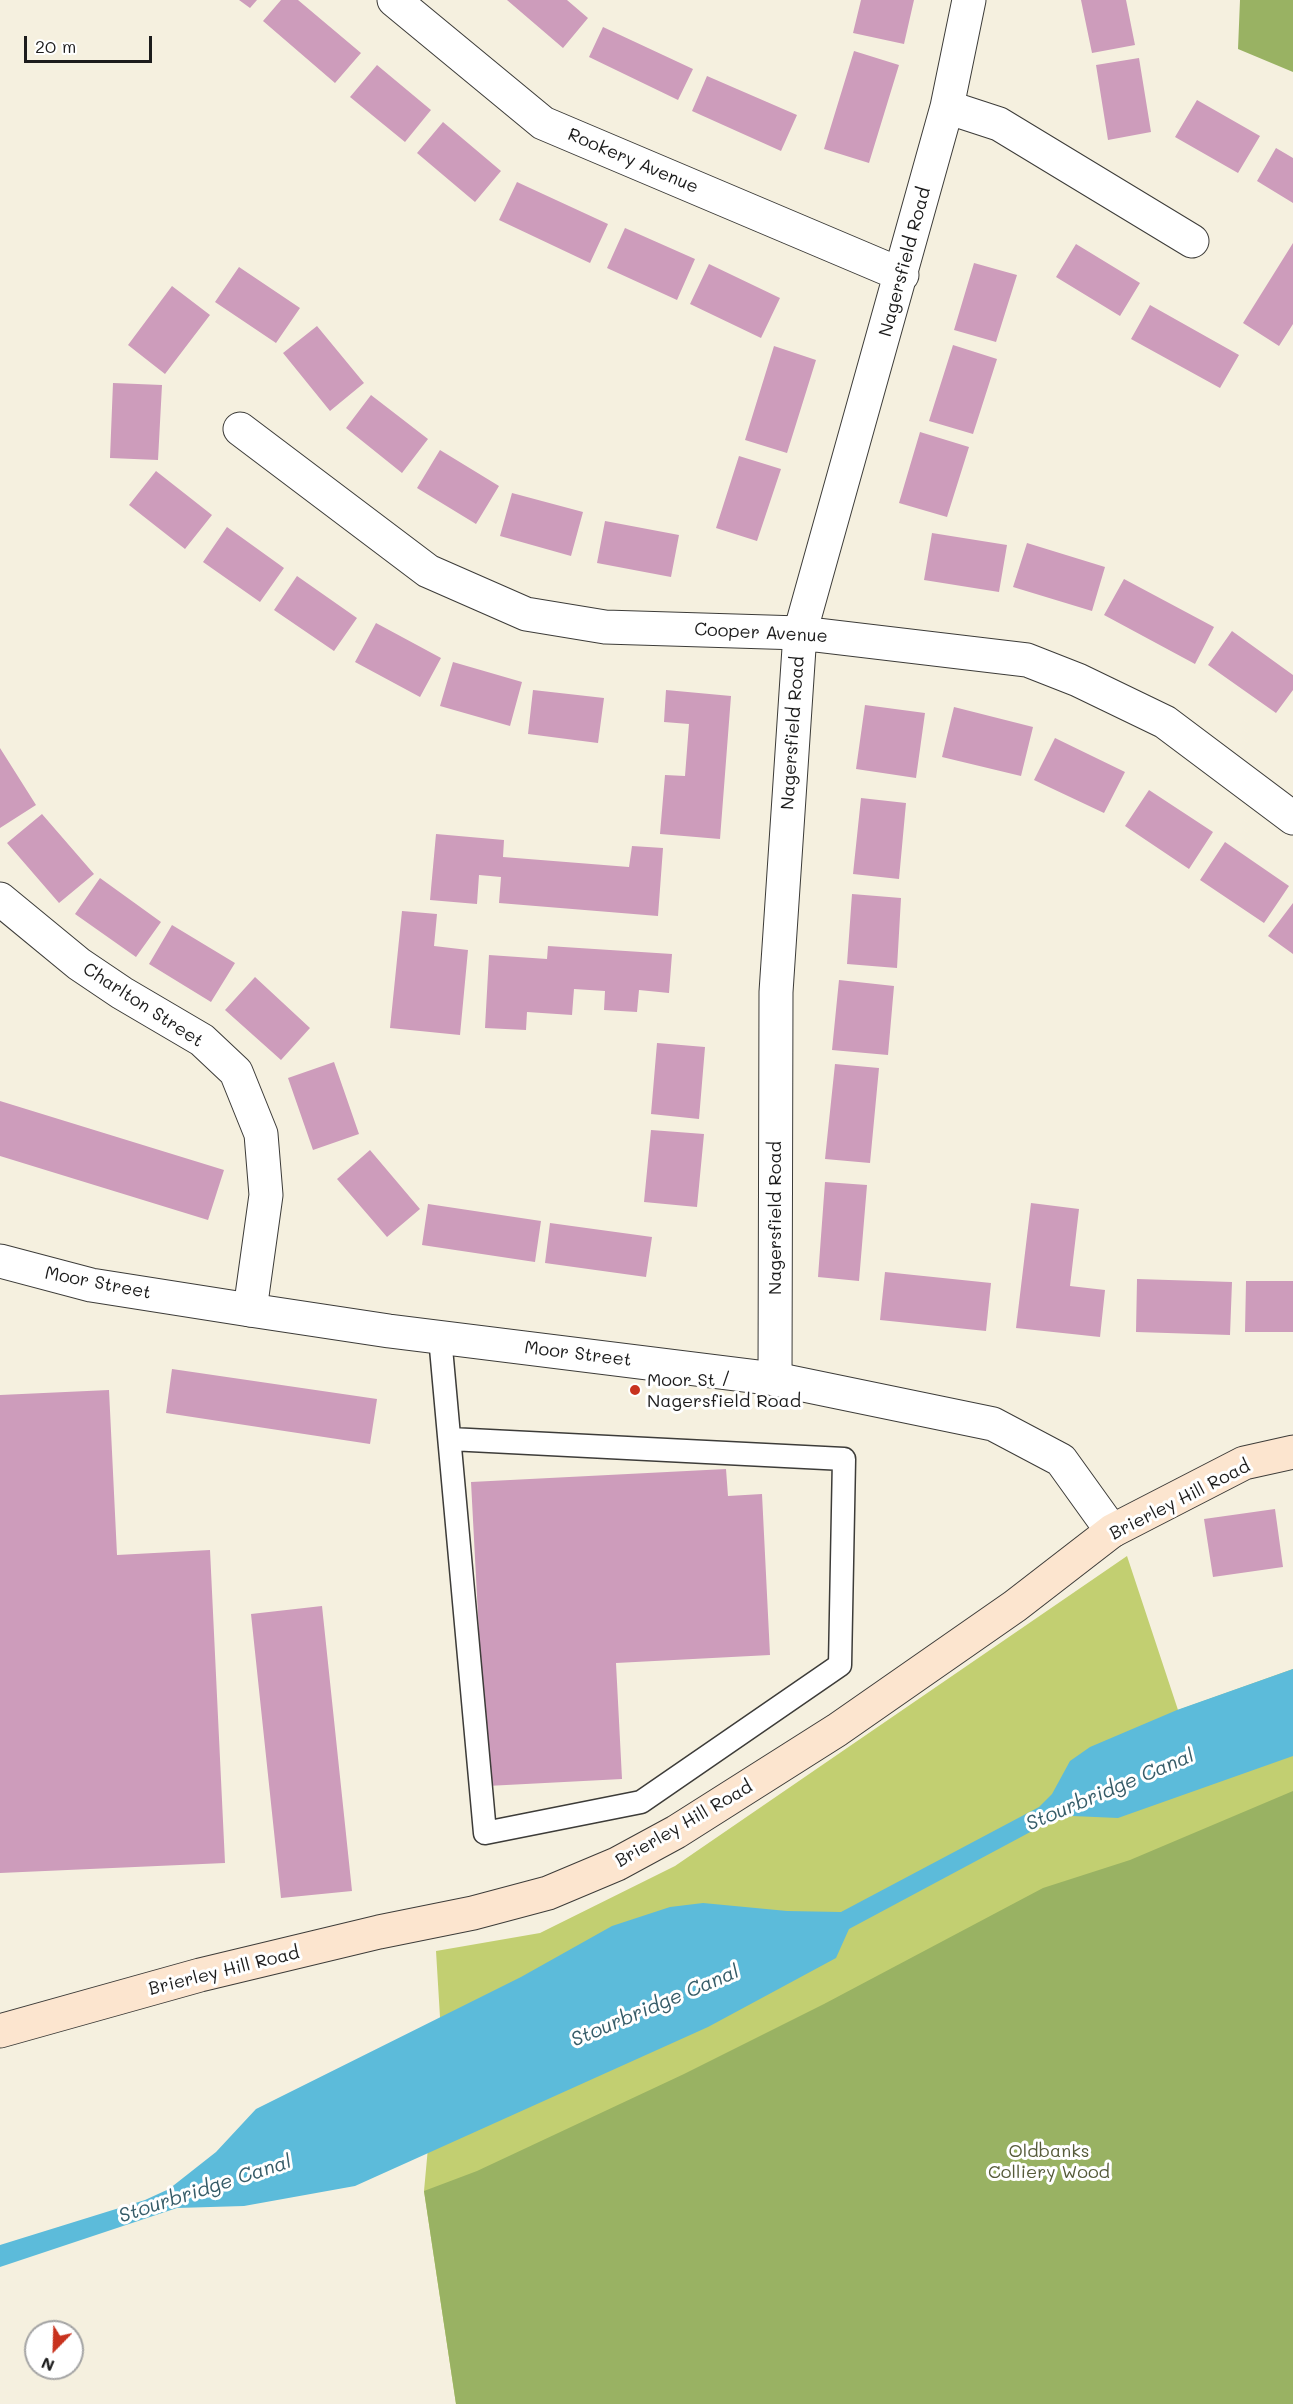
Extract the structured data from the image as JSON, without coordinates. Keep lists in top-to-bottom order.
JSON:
{
  "streets": {
    "main road": ["Brierley Hill Road"],
    "street": [
      "Rookery Avenue",
      "Nagersfield Road",
      "Cooper Avenue",
      "Charlton Street",
      "Moor Street"
    ]
  },
  "crossings": [
    ["Rookery Avenue", "Nagersfield Road"],
    ["Nagersfield Road", "Cooper Avenue"],
    ["Nagersfield Road", "Moor Street"],
    ["Charlton Street", "Moor Street"],
    ["Moor Street", "Brierley Hill Road"]
  ],
  "water": ["Stourbridge Canal"],
  "parks": ["Oldbanks Colliery Wood"],
  "places": ["Moor St / Nagersfield Road"],
  "scale_bar": "20 m",
  "north": "bottom left"
}
